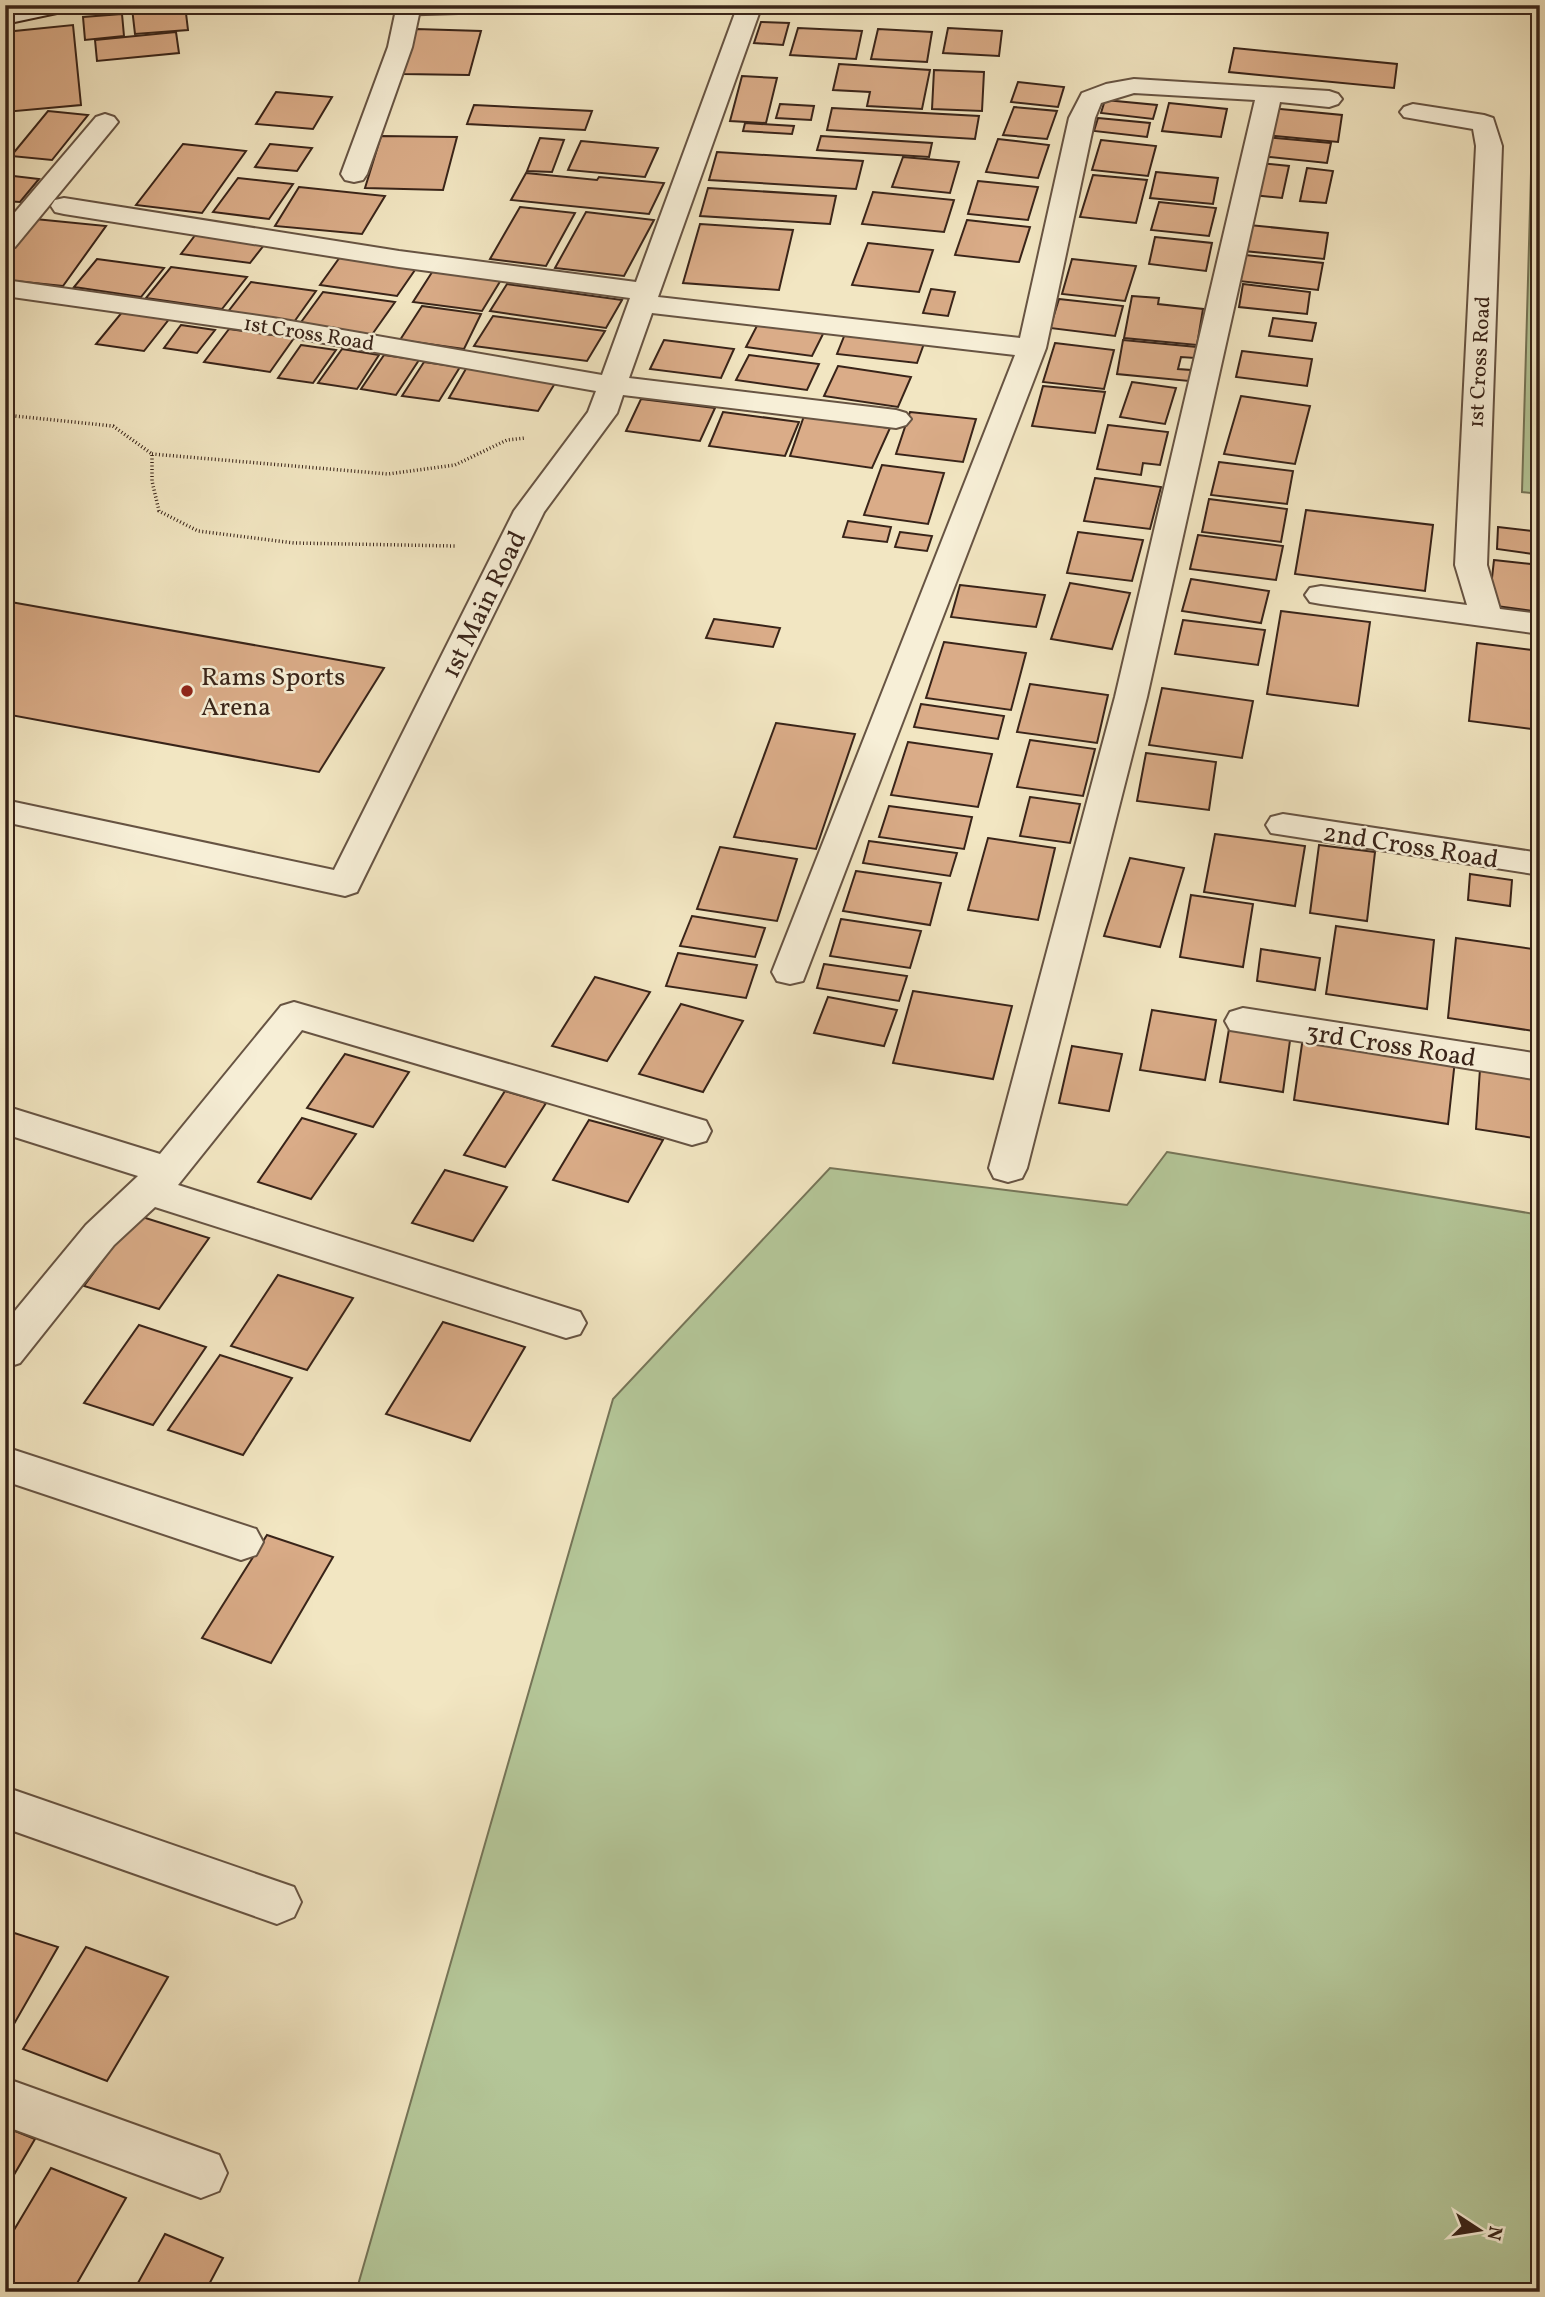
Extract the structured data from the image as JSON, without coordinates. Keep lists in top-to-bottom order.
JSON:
{
  "streets": {
    "street": [
      "1st Cross Road",
      "1st Main Road",
      "2nd Cross Road",
      "3rd Cross Road"
    ]
  },
  "crossings": [
    ["1st Cross Road", "1st Main Road"]
  ],
  "places": ["Rams Sports Arena"],
  "north": "right"
}
